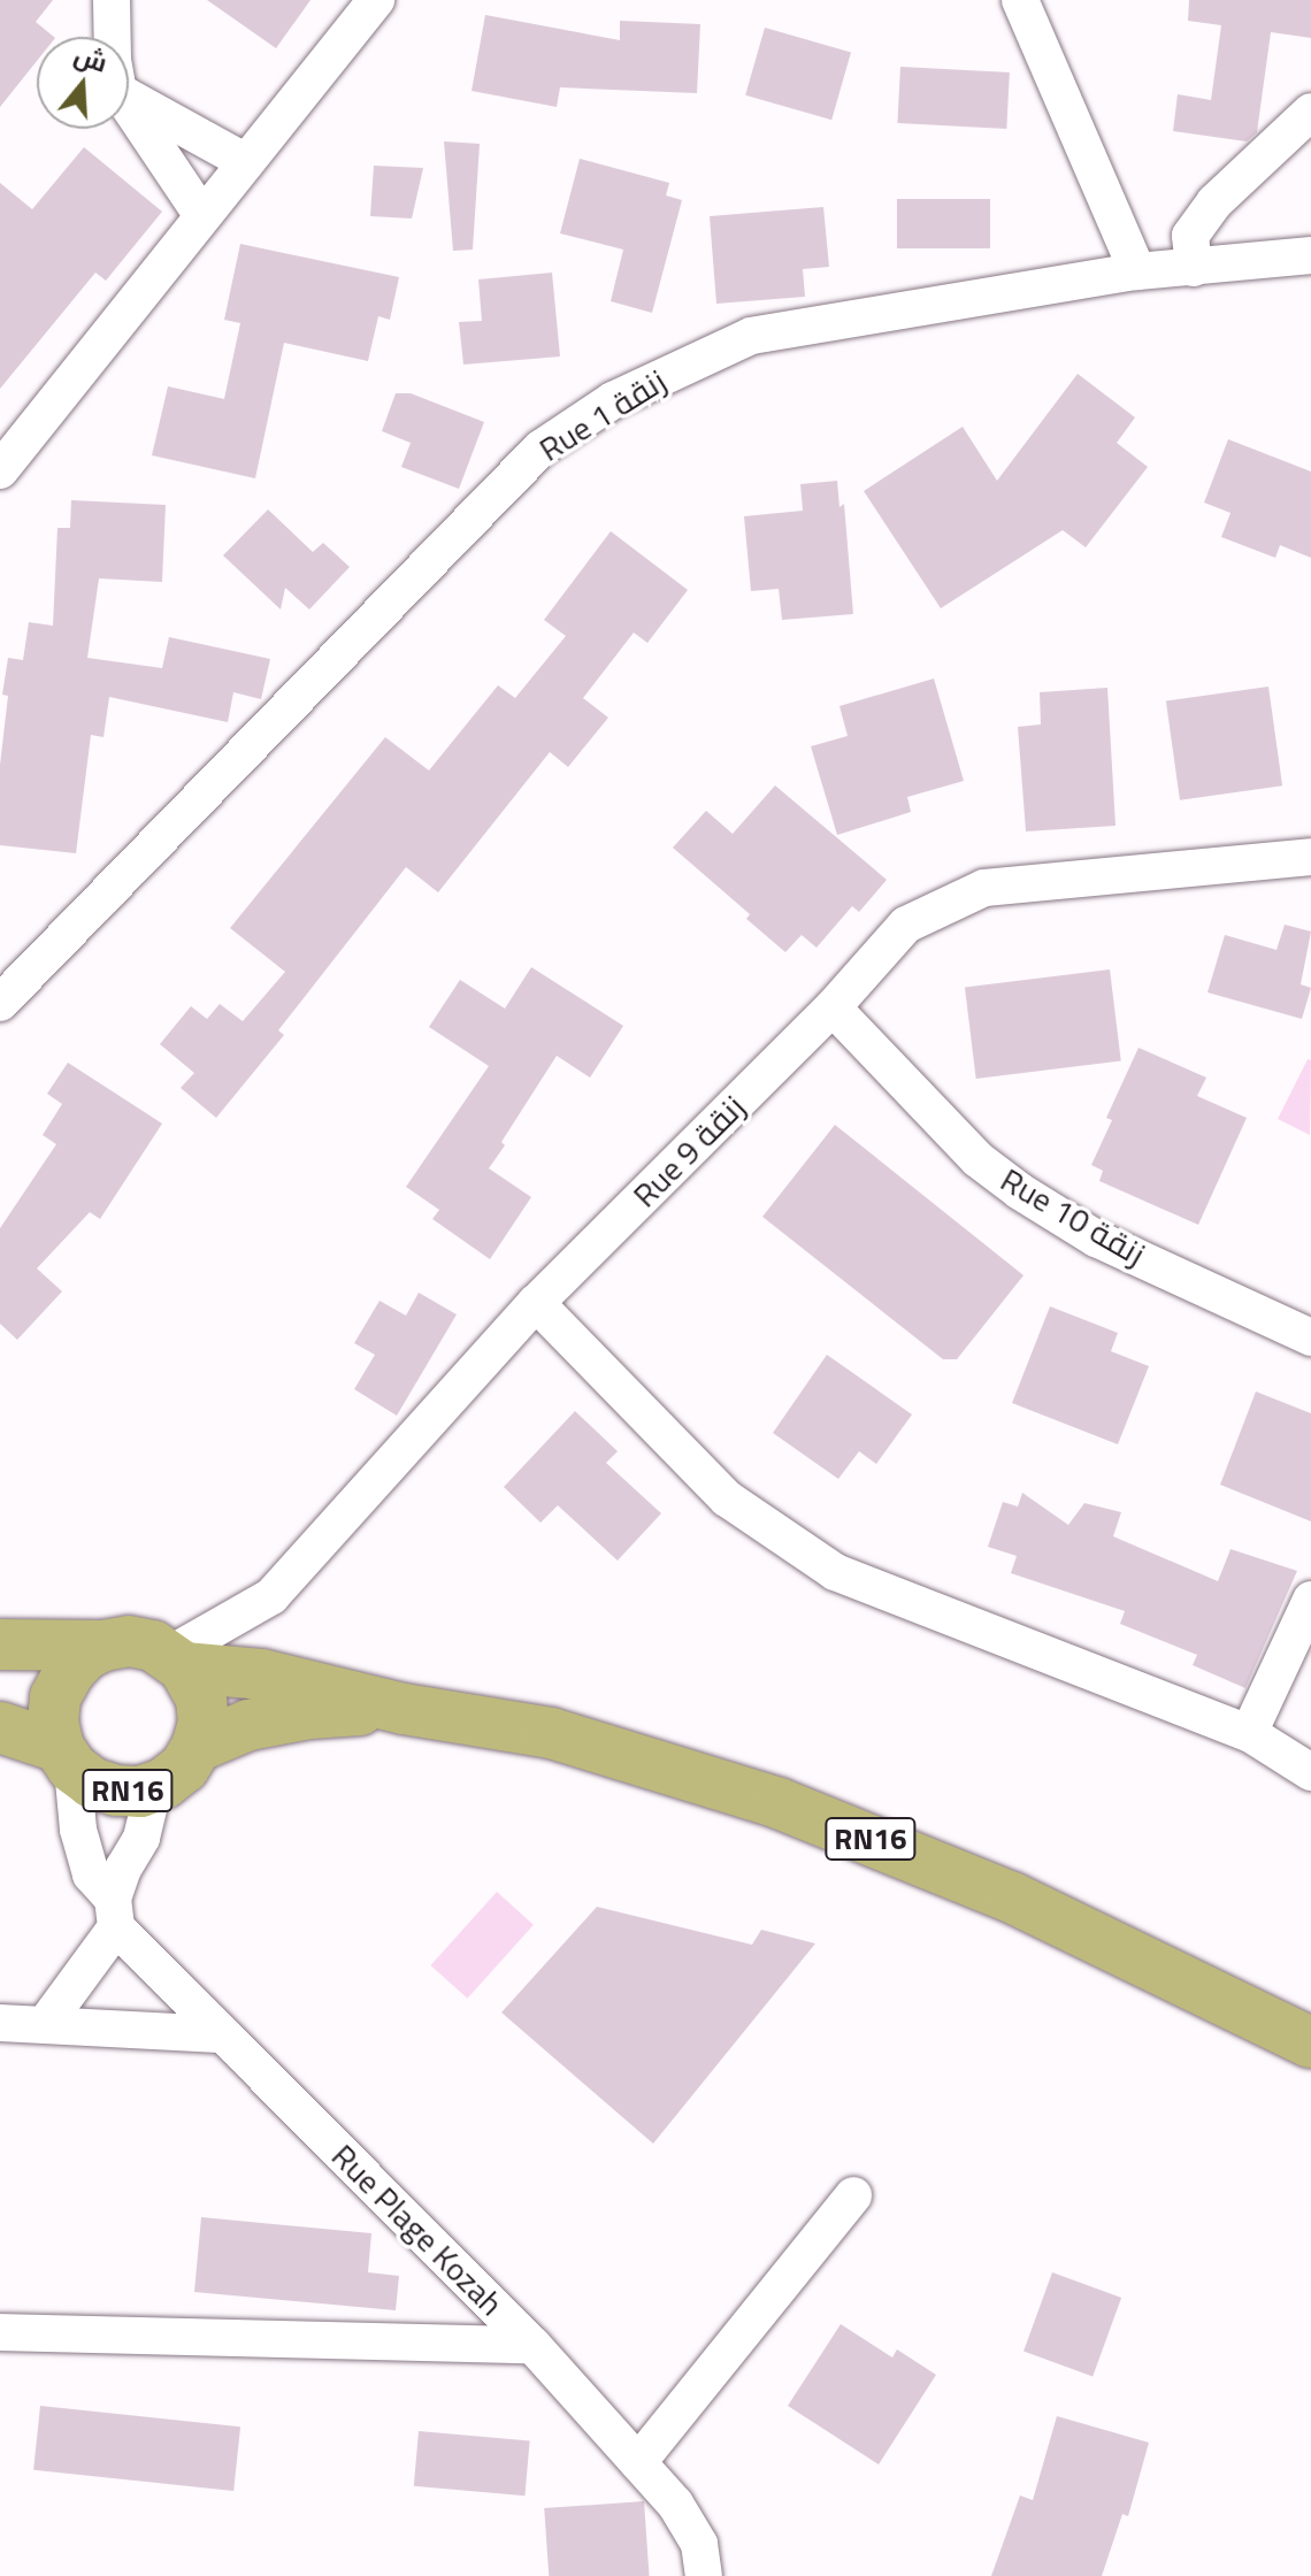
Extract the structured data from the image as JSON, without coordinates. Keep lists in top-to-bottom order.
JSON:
{
  "streets": {
    "main road": ["RN16"],
    "street": [
      "Rue 1 زنقة",
      "Rue 9 زنقة",
      "Rue 10 زنقة",
      "Rue Plage Kozah"
    ]
  },
  "crossings": [
    ["Rue 9 زنقة", "Rue 10 زنقة"],
    ["Rue 9 زنقة", "RN16"],
    ["Rue 9 زنقة", "Rue Plage Kozah"],
    ["RN16", "Rue Plage Kozah"]
  ],
  "north": "top"
}
